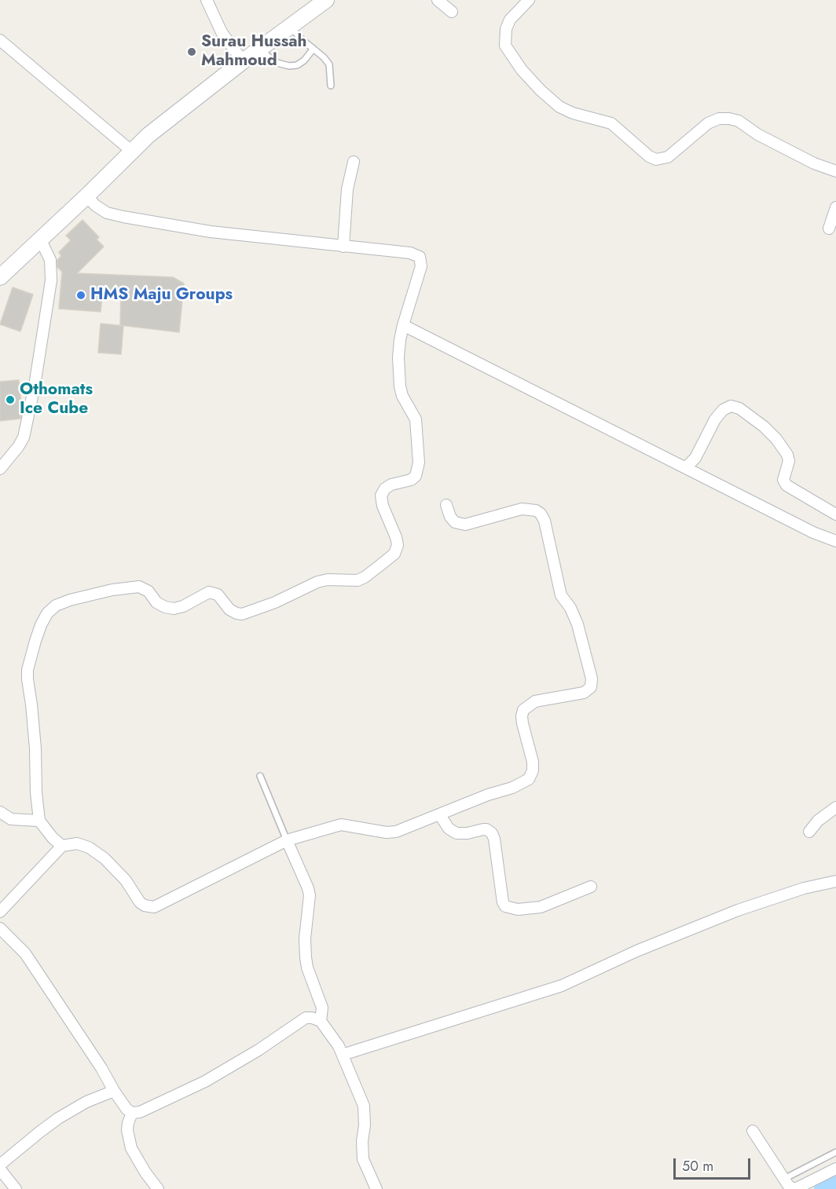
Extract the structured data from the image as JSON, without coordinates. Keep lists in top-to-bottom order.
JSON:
{
  "places": ["Surau Hussah Mahmoud", "HMS Maju Groups", "Othomats Ice Cube"],
  "scale_bar": "50 m"
}
